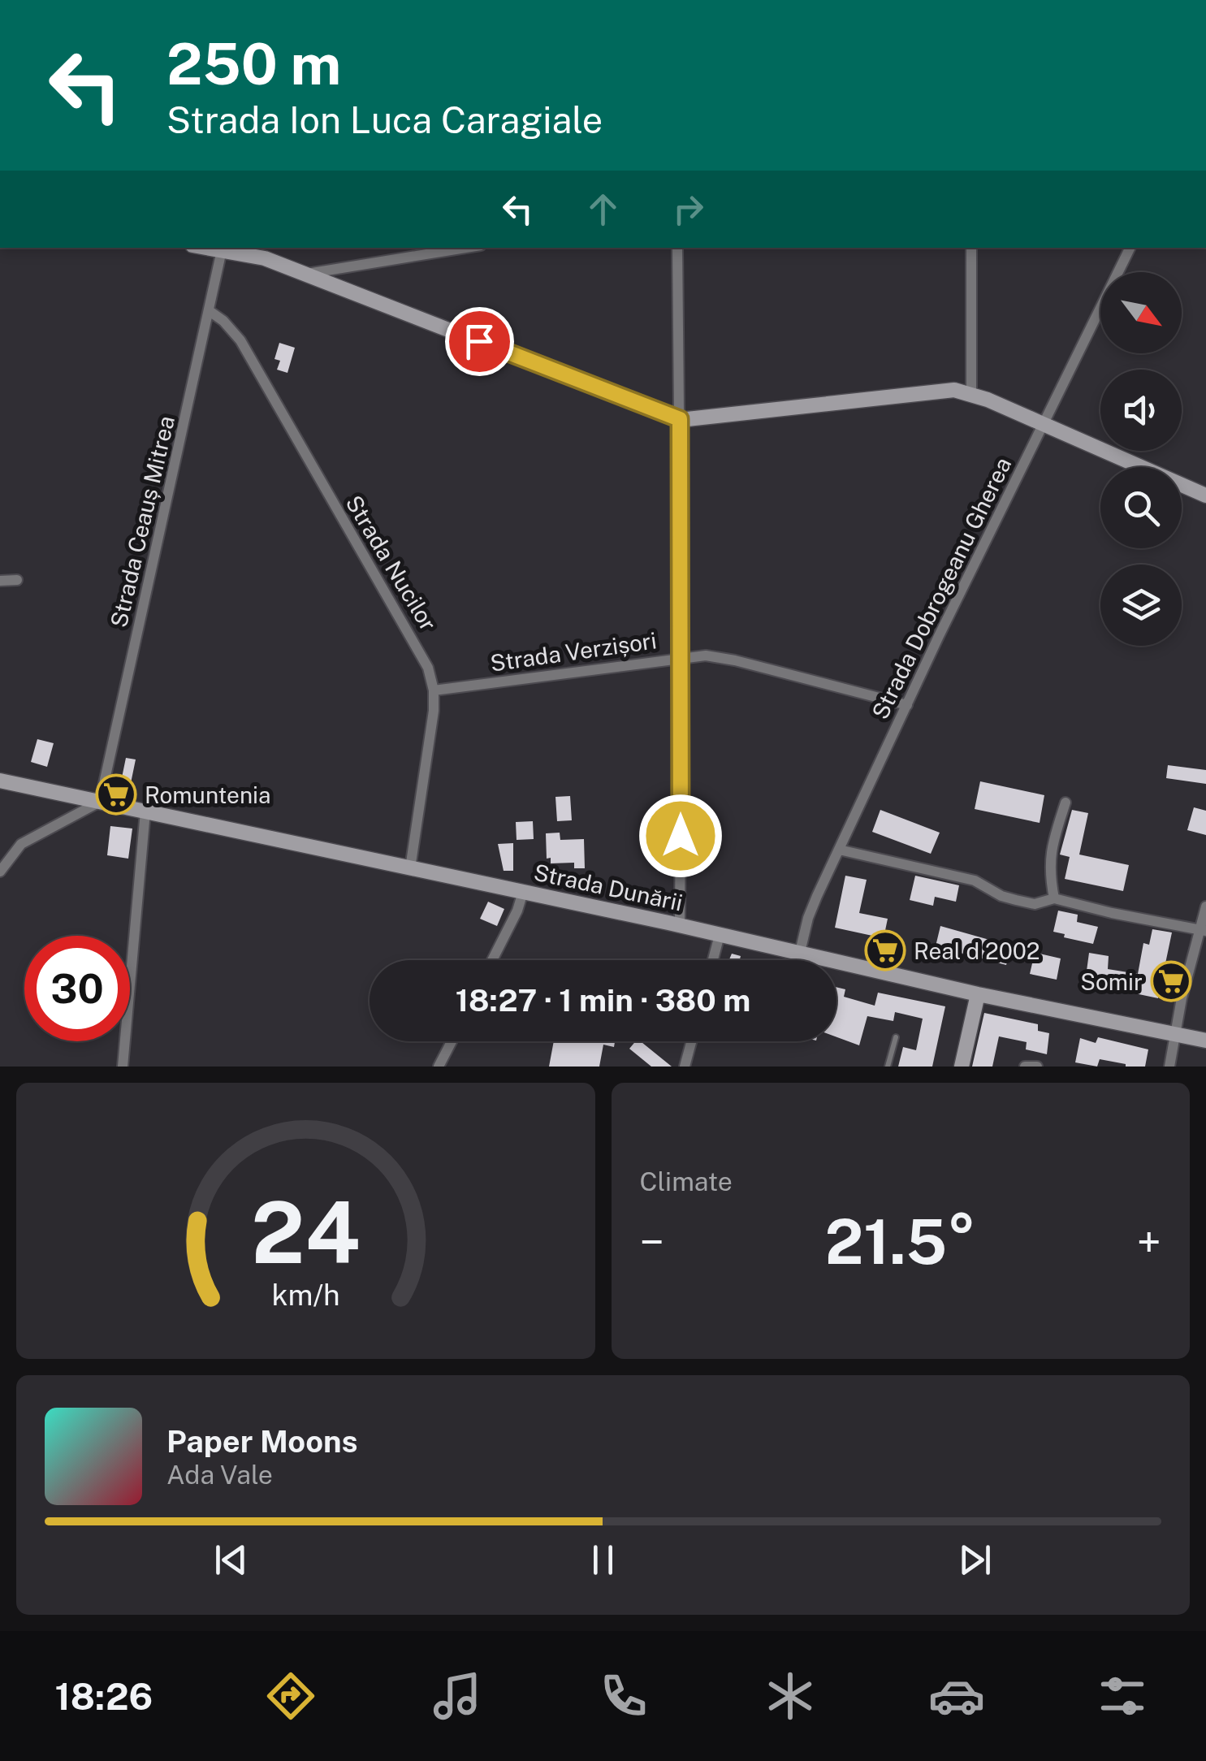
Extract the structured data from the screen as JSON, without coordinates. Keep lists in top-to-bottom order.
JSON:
{
  "streets": {
    "main road": ["Strada Dunării"],
    "street": [
      "Strada Ceauș Mitrea",
      "Strada Nucilor",
      "Strada Dobrogeanu Gherea",
      "Strada Verzișori"
    ]
  },
  "crossings": [
    ["Strada Ceauș Mitrea", "Strada Nucilor"],
    ["Strada Ceauș Mitrea", "Strada Dunării"],
    ["Strada Nucilor", "Strada Verzișori"],
    ["Strada Nucilor", "Strada Dunării"],
    ["Strada Dobrogeanu Gherea", "Strada Verzișori"],
    ["Strada Dobrogeanu Gherea", "Strada Dunării"]
  ],
  "places": {
    "supermarket": ["Romuntenia", "Real d 2002", "Somir"]
  },
  "north": "bottom right",
  "page": {
    "turn": ["250 m", "Strada Ion Luca Caragiale"],
    "limit": "30",
    "trip": "18:27 · 1 min · 380 m",
    "tile": "Climate",
    "heat": ["−", "21.5°", "+"],
    "song": ["Paper Moons", "Ada Vale"],
    "tabs": "18:26",
    "gauge": ["24", "km/h"]
  }
}
